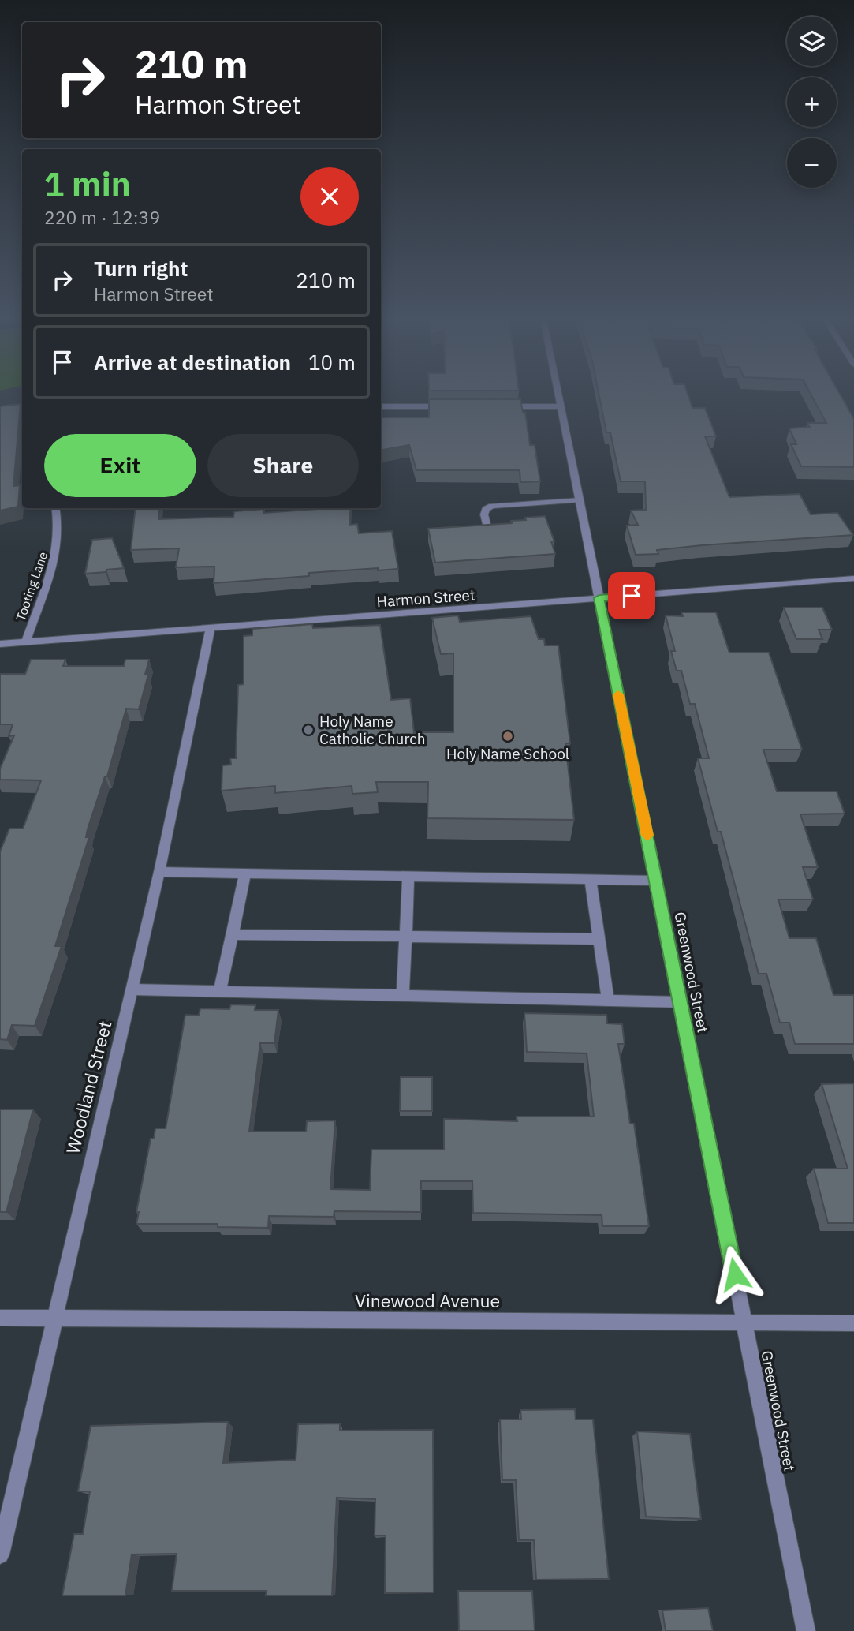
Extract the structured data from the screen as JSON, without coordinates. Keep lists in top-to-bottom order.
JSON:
{
  "streets": {
    "street": [
      "Tooting Lane",
      "Harmon Street",
      "Greenwood Street",
      "Woodland Street",
      "Vinewood Avenue"
    ]
  },
  "crossings": [
    ["Tooting Lane", "Harmon Street"],
    ["Harmon Street", "Greenwood Street"],
    ["Harmon Street", "Woodland Street"],
    ["Greenwood Street", "Vinewood Avenue"],
    ["Woodland Street", "Vinewood Avenue"]
  ],
  "places": ["Holy Name Catholic Church", "Holy Name School"],
  "page": {
    "map_buttons": ["+", "−"],
    "turn": ["210 m", "Harmon Street"],
    "heading": ["1 min", "220 m · 12:39"],
    "list": [
      {
        "name": "Turn right",
        "note": "Harmon Street",
        "value": "210 m"
      },
      {
        "name": "Arrive at destination",
        "value": "10 m"
      }
    ],
    "buttons": ["Exit", "Share"]
  }
}
